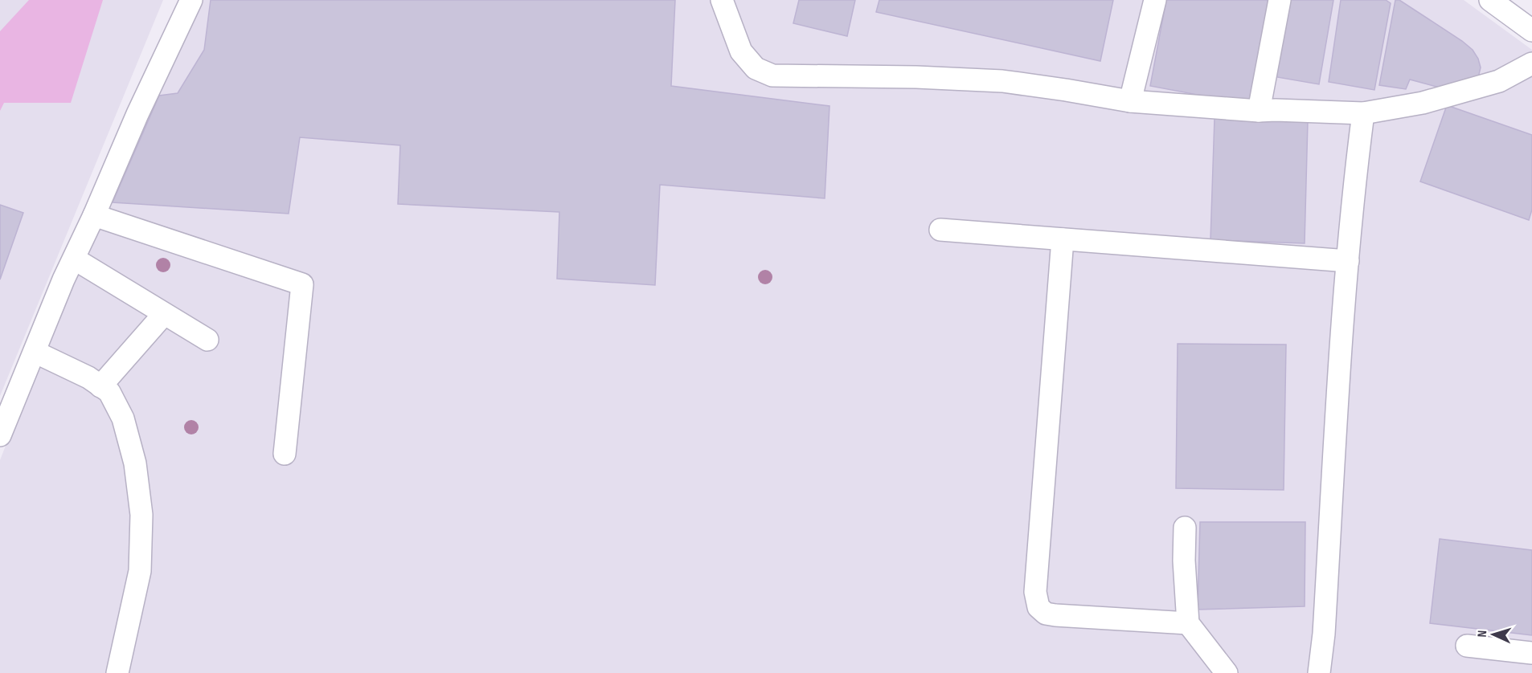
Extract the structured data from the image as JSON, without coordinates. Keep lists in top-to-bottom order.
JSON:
{
  "north": "left"
}
